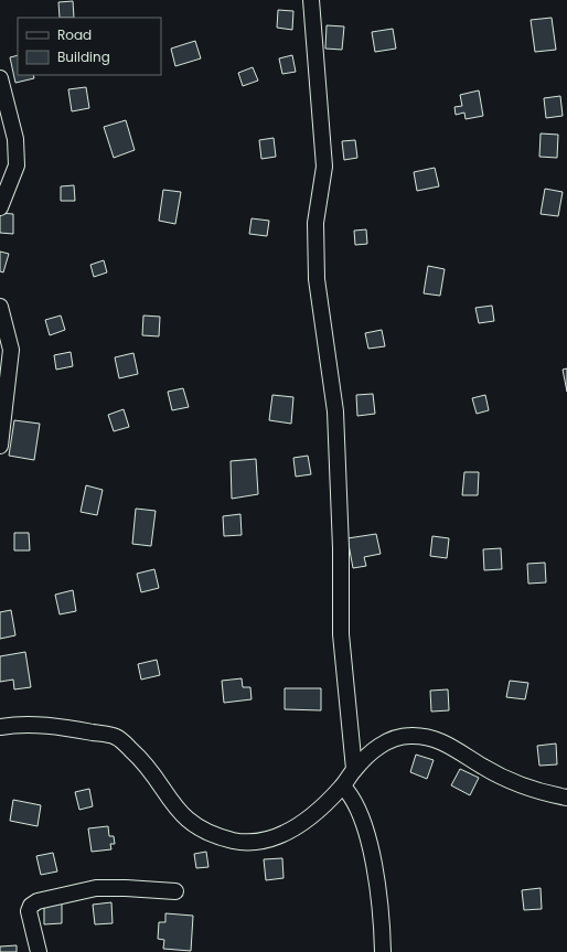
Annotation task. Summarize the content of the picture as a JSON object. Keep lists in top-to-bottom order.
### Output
{
  "legend": ["Road", "Building"]
}
